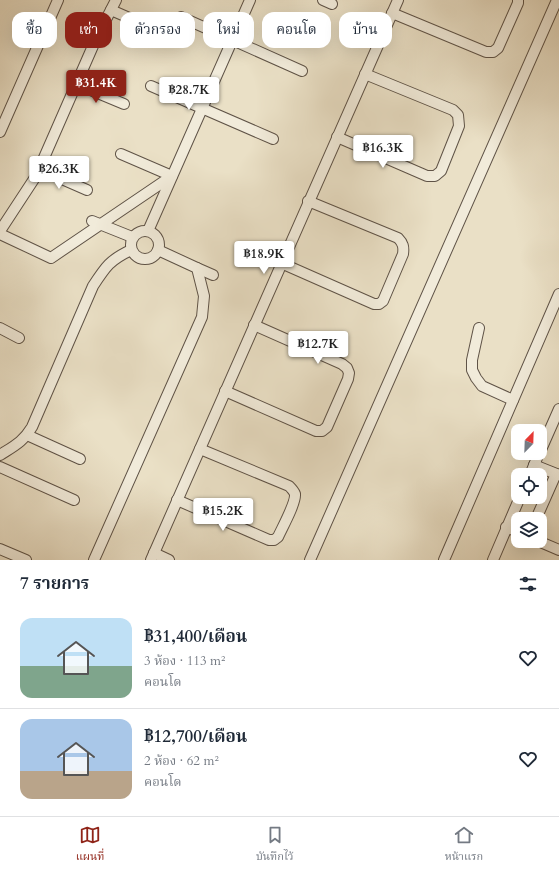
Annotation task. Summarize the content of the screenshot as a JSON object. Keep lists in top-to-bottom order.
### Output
{
  "north": "top right",
  "page": {
    "chip": [
      "ซื้อ",
      "เช่า",
      "ตัวกรอง",
      "ใหม่",
      "คอนโด",
      "บ้าน"
    ],
    "price": [
      "฿31.4K",
      "฿28.7K",
      "฿16.3K",
      "฿26.3K",
      "฿18.9K",
      "฿12.7K",
      "฿15.2K"
    ],
    "heading": "7 รายการ",
    "list": [
      {
        "name": "฿31,400/เดือน",
        "note": "3 ห้อง · 113 m² · คอนโด"
      },
      {
        "name": "฿12,700/เดือน",
        "note": "2 ห้อง · 62 m² · คอนโด"
      }
    ],
    "tabs": ["แผนที่", "บันทึกไว้", "หน้าแรก"]
  }
}
